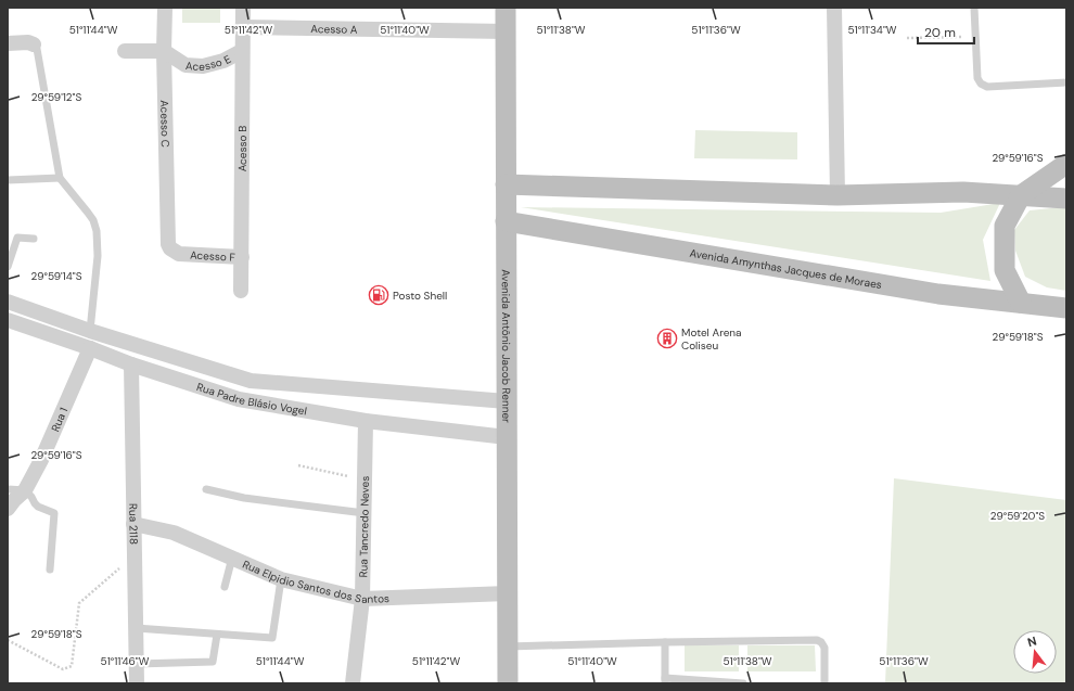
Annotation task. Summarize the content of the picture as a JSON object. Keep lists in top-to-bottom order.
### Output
{
  "streets": {
    "street": [
      "Acesso A",
      "Acesso E",
      "Acesso C",
      "Acesso B",
      "Acesso F",
      "Avenida Amynthas Jacques de Moraes",
      "Avenida Antônio Jacob Renner",
      "Rua Padre Blásio Vogel",
      "Rua 1",
      "Rua 2118",
      "Rua Tancredo Neves",
      "Rua Elpidio Santos dos Santos"
    ]
  },
  "crossings": [
    ["Acesso A", "Acesso B"],
    ["Acesso A", "Avenida Antônio Jacob Renner"],
    ["Acesso E", "Acesso C"],
    ["Acesso E", "Acesso B"],
    ["Acesso C", "Acesso F"],
    ["Acesso B", "Acesso F"],
    ["Avenida Amynthas Jacques de Moraes", "Avenida Antônio Jacob Renner"],
    ["Avenida Antônio Jacob Renner", "Rua Padre Blásio Vogel"],
    ["Avenida Antônio Jacob Renner", "Rua Elpidio Santos dos Santos"],
    ["Rua Padre Blásio Vogel", "Rua 1"],
    ["Rua Padre Blásio Vogel", "Rua 2118"],
    ["Rua Padre Blásio Vogel", "Rua Tancredo Neves"],
    ["Rua 2118", "Rua Elpidio Santos dos Santos"],
    ["Rua Tancredo Neves", "Rua Elpidio Santos dos Santos"]
  ],
  "places": {
    "fuel station": ["Posto Shell"],
    "building": ["Motel Arena Coliseu"]
  },
  "scale_bar": "20 m",
  "north": "top",
  "coordinates": [
    "51°11'44\"W",
    "51°11'42\"W",
    "51°11'40\"W",
    "51°11'38\"W",
    "51°11'36\"W",
    "51°11'34\"W",
    "29°59'12\"S",
    "29°59'16\"S",
    "29°59'14\"S",
    "29°59'18\"S",
    "29°59'20\"S",
    "51°11'46\"W"
  ]
}
